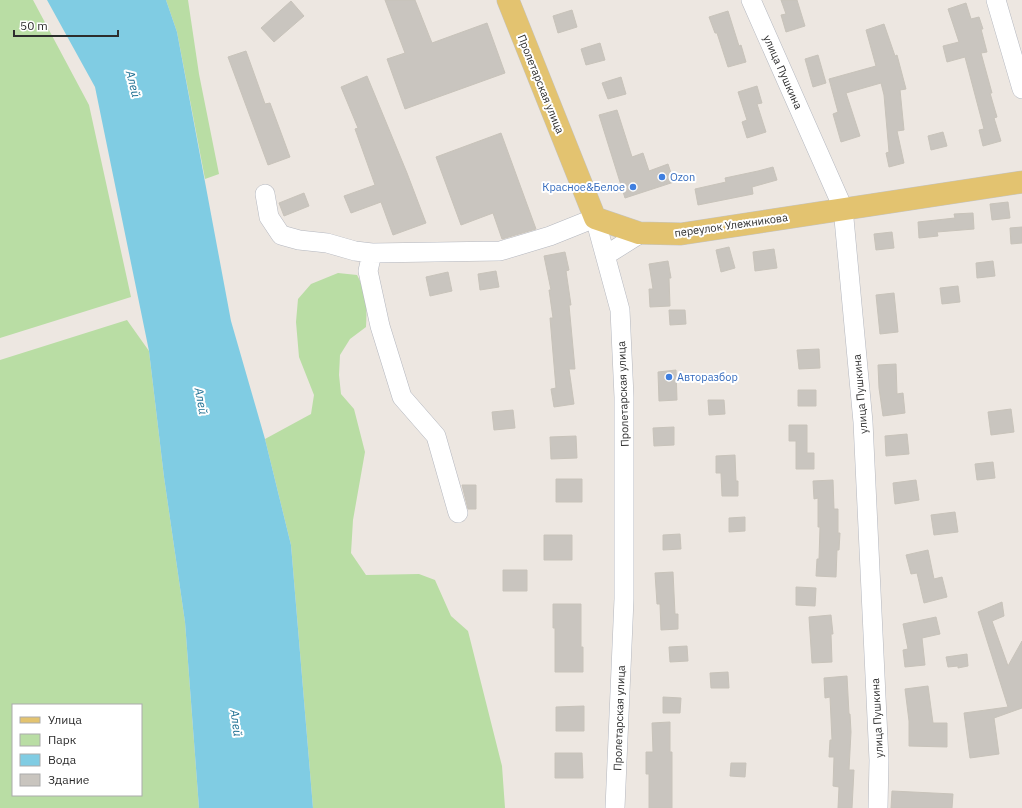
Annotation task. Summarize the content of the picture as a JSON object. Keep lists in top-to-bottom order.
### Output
{
  "streets": {
    "main road": ["Пролетарская улица", "переулок Улежникова"],
    "street": ["улица Пушкина"]
  },
  "crossings": [
    ["улица Пушкина", "переулок Улежникова"],
    ["Пролетарская улица", "переулок Улежникова"]
  ],
  "water": ["Алей"],
  "places": ["Ozon", "Красное&Белое", "Авторазбор"],
  "legend": [
    "Улица",
    "Парк",
    "Вода",
    "Здание"
  ],
  "scale_bar": "50 m"
}
